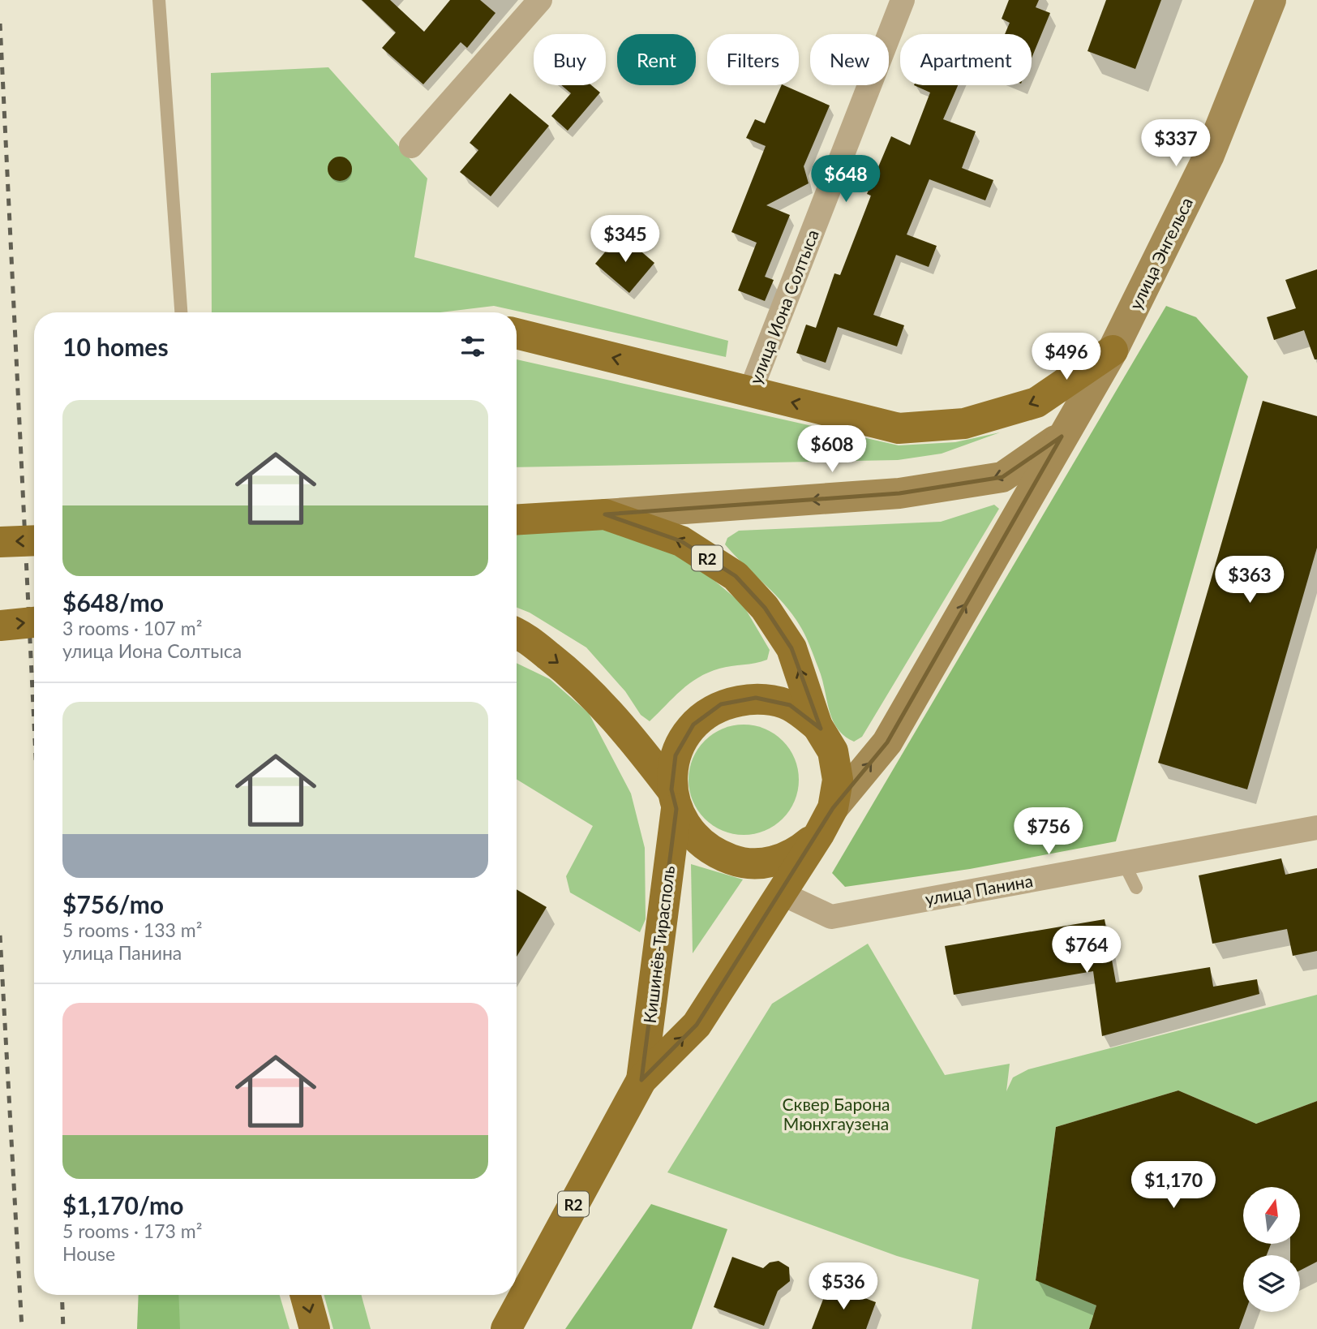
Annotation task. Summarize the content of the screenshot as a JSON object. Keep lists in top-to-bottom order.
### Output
{
  "streets": {
    "main road": ["R2", "Кишинёв-Тирасполь"],
    "street": ["улица Энгельса", "улица Иона Солтыса", "улица Панина"]
  },
  "crossings": [
    ["улица Энгельса", "R2"],
    ["улица Энгельса", "Кишинёв-Тирасполь"],
    ["R2", "улица Панина"],
    ["R2", "Кишинёв-Тирасполь"]
  ],
  "one_way": ["улица Энгельса"],
  "parks": ["Сквер Барона Мюнхгаузена"],
  "north": "top",
  "page": {
    "chip": [
      "Buy",
      "Rent",
      "Filters",
      "New",
      "Apartment"
    ],
    "price": [
      "$337",
      "$648",
      "$345",
      "$496",
      "$608",
      "$363",
      "$756",
      "$764",
      "$1,170",
      "$536"
    ],
    "heading": "10 homes",
    "list": [
      {
        "name": "$648/mo",
        "note": "3 rooms · 107 m² · улица Иона Солтыса"
      },
      {
        "name": "$756/mo",
        "note": "5 rooms · 133 m² · улица Панина"
      },
      {
        "name": "$1,170/mo",
        "note": "5 rooms · 173 m² · House"
      }
    ]
  }
}
